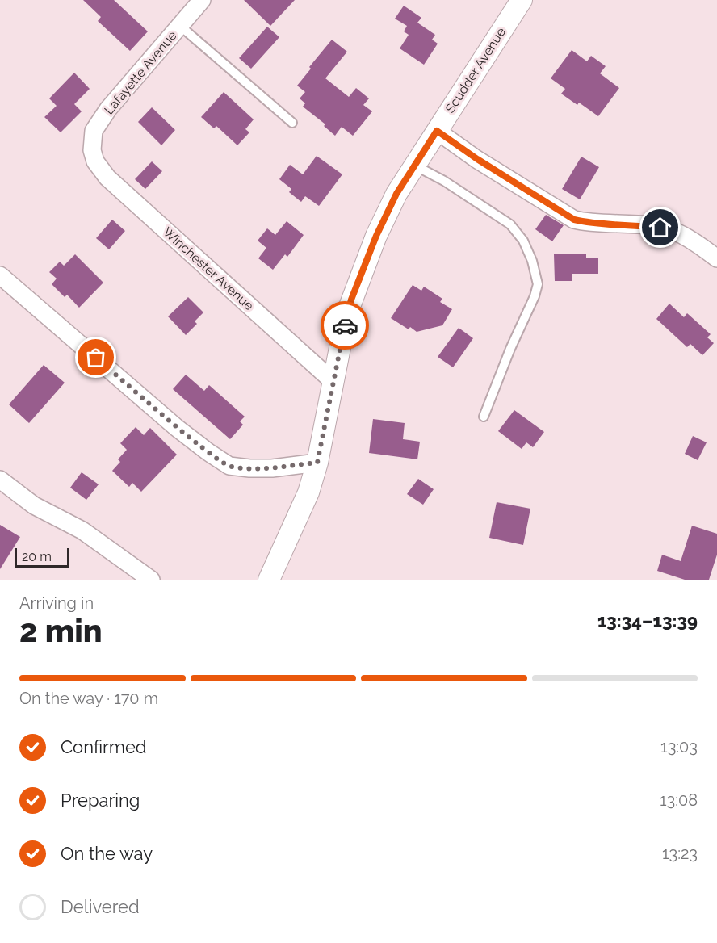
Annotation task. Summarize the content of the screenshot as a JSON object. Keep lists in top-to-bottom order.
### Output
{
  "streets": {
    "street": ["Scudder Avenue", "Lafayette Avenue", "Winchester Avenue"]
  },
  "crossings": [
    ["Scudder Avenue", "Winchester Avenue"],
    ["Lafayette Avenue", "Winchester Avenue"]
  ],
  "scale_bar": "20 m",
  "page": {
    "scale": "20 m",
    "heading": ["2 min", "Arriving in", "13:34–13:39"],
    "bar": "On the way · 170 m",
    "list": [
      ["Confirmed", "13:03"],
      ["Preparing", "13:08"],
      ["On the way", "13:23"],
      "Delivered"
    ]
  }
}
